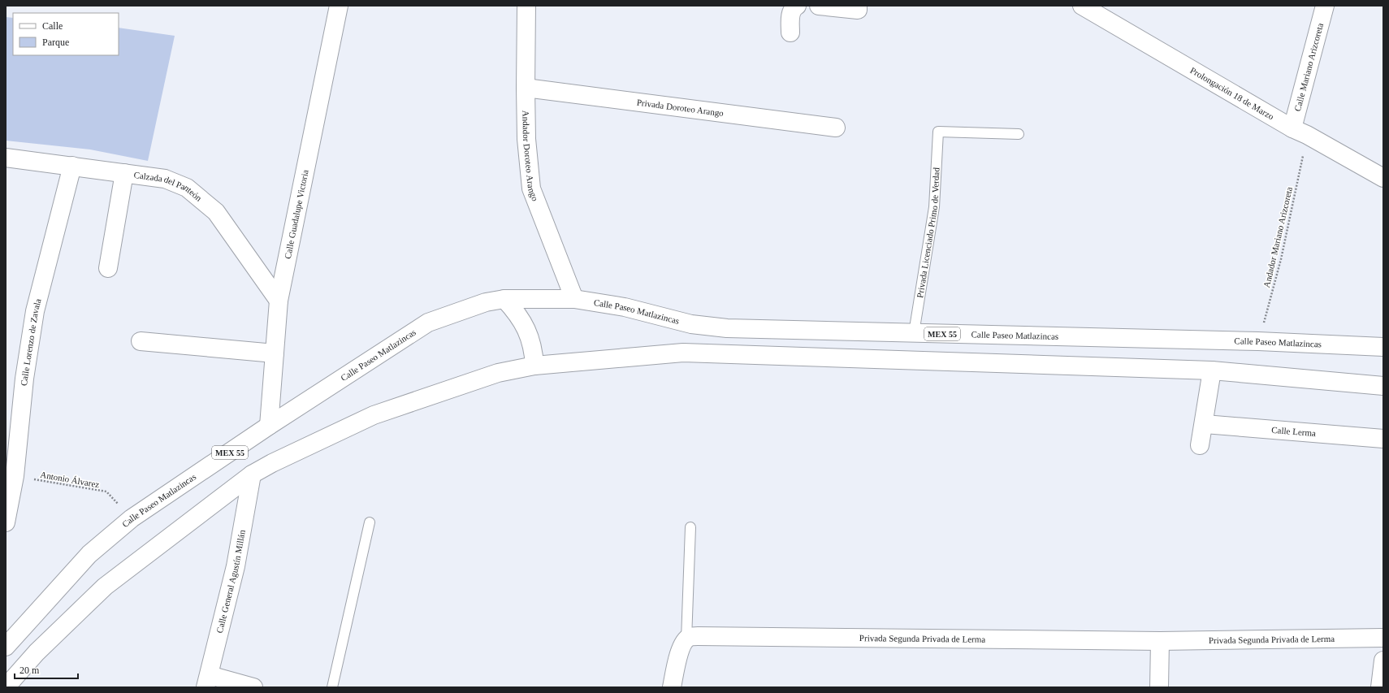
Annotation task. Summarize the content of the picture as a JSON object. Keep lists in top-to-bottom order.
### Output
{
  "streets": {
    "main road": [
      "Calle Mariano Arizcoreta",
      "Prolongación 18 de Marzo",
      "Privada Doroteo Arango",
      "Andador Doroteo Arango",
      "Calzada del Panteón",
      "Calle Guadalupe Victoria",
      "Calle Paseo Matlazincas",
      "MEX 55",
      "Calle Lorenzo de Zavala",
      "Calle Lerma",
      "Calle General Agustín Millán",
      "Privada Segunda Privada de Lerma"
    ],
    "lane": ["Privada Licenciado Primo de Verdad"],
    "path": ["Andador Mariano Arizcoreta", "Antonio Álvarez"]
  },
  "crossings": [
    ["Calle Mariano Arizcoreta", "Prolongación 18 de Marzo"],
    ["Calle Mariano Arizcoreta", "Andador Mariano Arizcoreta"],
    ["Prolongación 18 de Marzo", "Andador Mariano Arizcoreta"],
    ["Privada Doroteo Arango", "Andador Doroteo Arango"],
    ["Andador Doroteo Arango", "Calle Paseo Matlazincas"],
    ["Calzada del Panteón", "Calle Guadalupe Victoria"],
    ["Calzada del Panteón", "Calle Lorenzo de Zavala"],
    ["Calle Guadalupe Victoria", "Calle Paseo Matlazincas"],
    ["Privada Licenciado Primo de Verdad", "Calle Paseo Matlazincas"],
    ["Andador Mariano Arizcoreta", "Calle Paseo Matlazincas"],
    ["Calle Paseo Matlazincas", "Antonio Álvarez"],
    ["Calle Lorenzo de Zavala", "Antonio Álvarez"]
  ],
  "legend": ["Calle", "Parque"],
  "scale_bar": "20 m"
}
